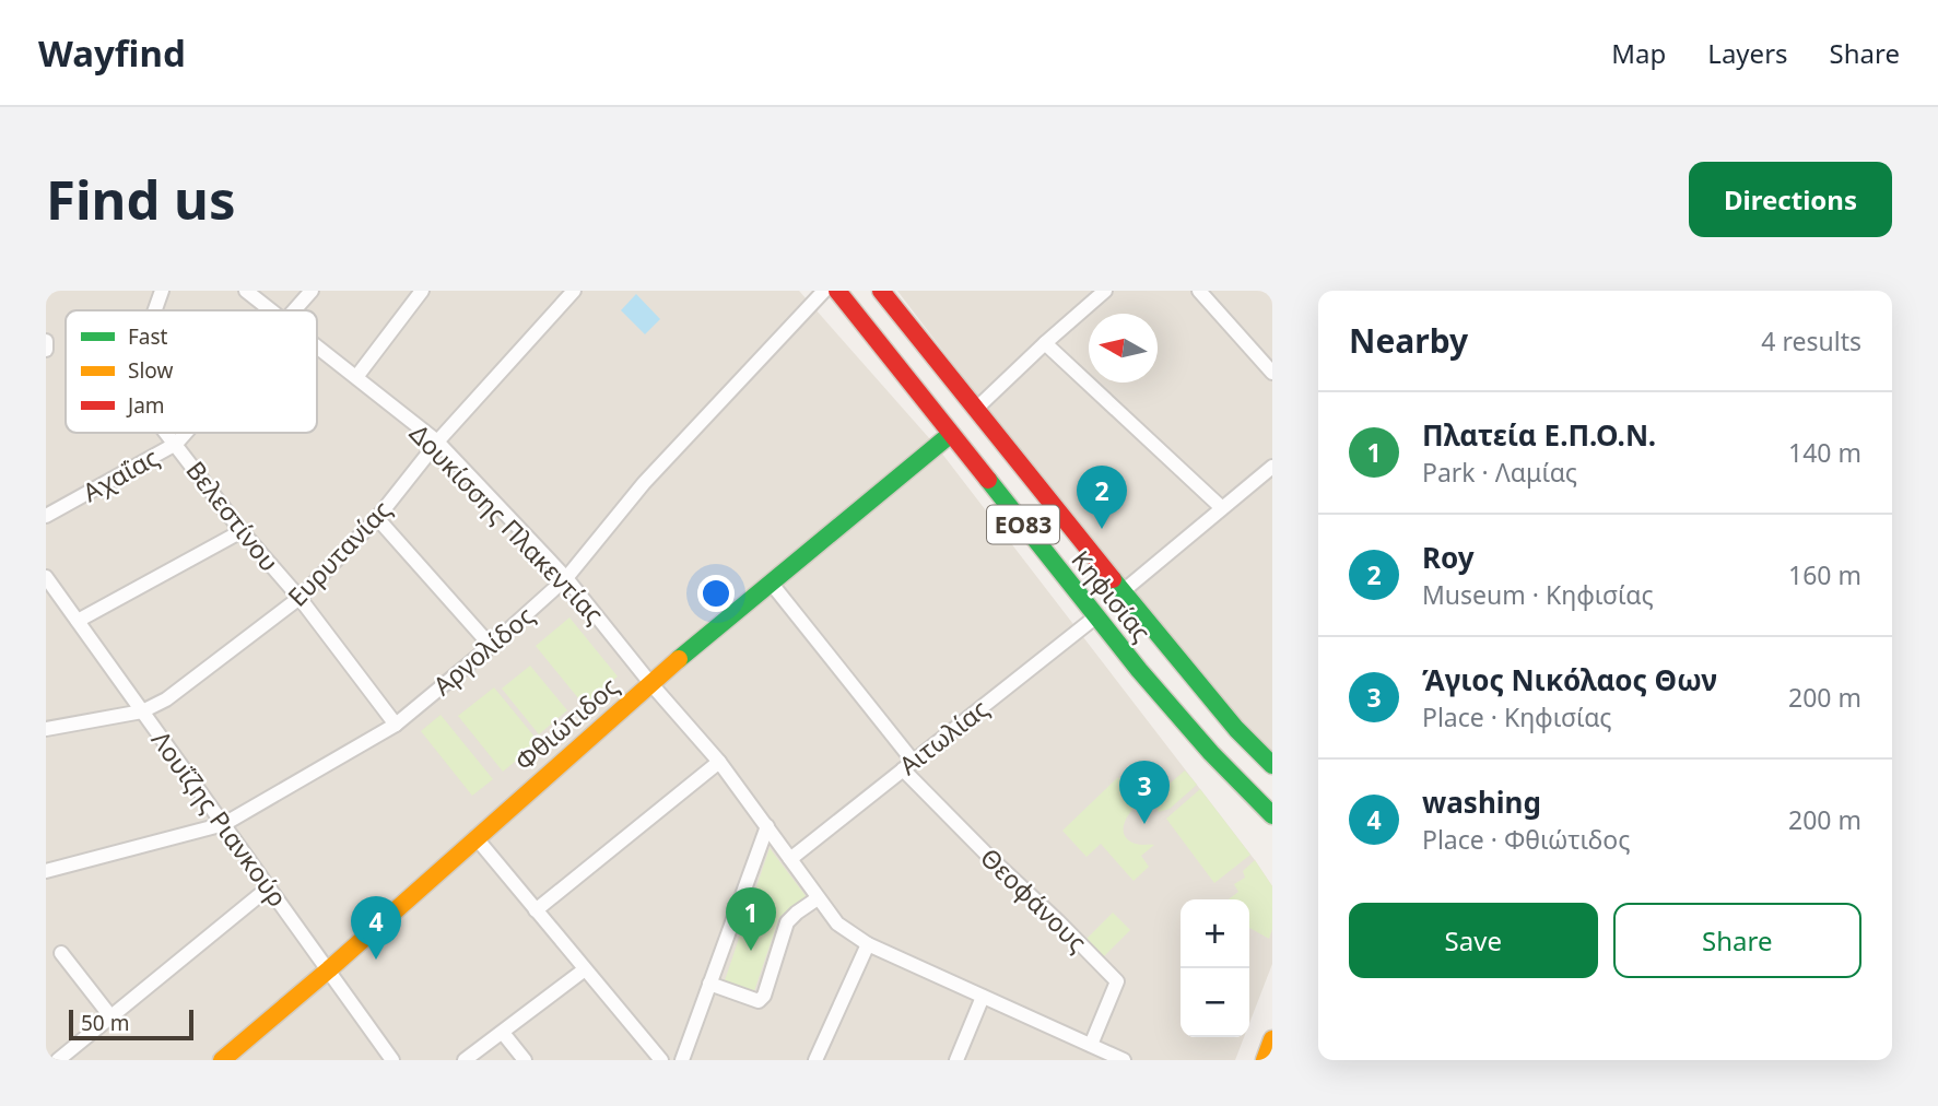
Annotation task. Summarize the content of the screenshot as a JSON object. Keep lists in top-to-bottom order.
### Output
{
  "streets": {
    "main road": ["ΕΟ83", "Κηφισίας", "Φθιώτιδος"],
    "street": [
      "Αχαΐας",
      "Βελεστίνου",
      "Δουκίσσης Πλακεντίας",
      "Ευρυτανίας",
      "Αργολίδος",
      "Αιτωλίας",
      "Λουΐζης Ριανκούρ",
      "Θεοφάνους"
    ]
  },
  "crossings": [
    ["Αχαΐας", "Βελεστίνου"],
    ["Βελεστίνου", "Ευρυτανίας"],
    ["Βελεστίνου", "Αργολίδος"],
    ["Δουκίσσης Πλακεντίας", "Ευρυτανίας"],
    ["Δουκίσσης Πλακεντίας", "Αργολίδος"],
    ["Δουκίσσης Πλακεντίας", "Φθιώτιδος"],
    ["Δουκίσσης Πλακεντίας", "Αιτωλίας"],
    ["Δουκίσσης Πλακεντίας", "Θεοφάνους"],
    ["Ευρυτανίας", "Λουΐζης Ριανκούρ"],
    ["Κηφισίας", "Φθιώτιδος"],
    ["Κηφισίας", "Αιτωλίας"],
    ["Αργολίδος", "Λουΐζης Ριανκούρ"],
    ["Φθιώτιδος", "Λουΐζης Ριανκούρ"],
    ["Φθιώτιδος", "Θεοφάνους"],
    ["Αιτωλίας", "Θεοφάνους"]
  ],
  "legend": ["Fast", "Slow", "Jam"],
  "scale_bar": "50 m",
  "north": "left",
  "page": {
    "header": "Wayfind",
    "nav": ["Map", "Layers", "Share"],
    "buttons": [
      "Directions",
      ["Save", "Share"]
    ],
    "title": "Find us",
    "heading": ["Nearby", "4 results"],
    "list": [
      {
        "mark": "1",
        "name": "Πλατεία Ε.Π.Ο.Ν.",
        "note": "Park · Λαμίας",
        "value": "140 m"
      },
      {
        "mark": "2",
        "name": "Roy",
        "note": "Museum · Κηφισίας",
        "value": "160 m"
      },
      {
        "mark": "3",
        "name": "Άγιος Νικόλαος Θων",
        "note": "Place · Κηφισίας",
        "value": "200 m"
      },
      {
        "mark": "4",
        "name": "washing",
        "note": "Place · Φθιώτιδος",
        "value": "200 m"
      }
    ],
    "pins": [
      "2",
      "3",
      "1",
      "4"
    ],
    "map_buttons": ["+", "−"],
    "scale": "50 m"
  }
}
